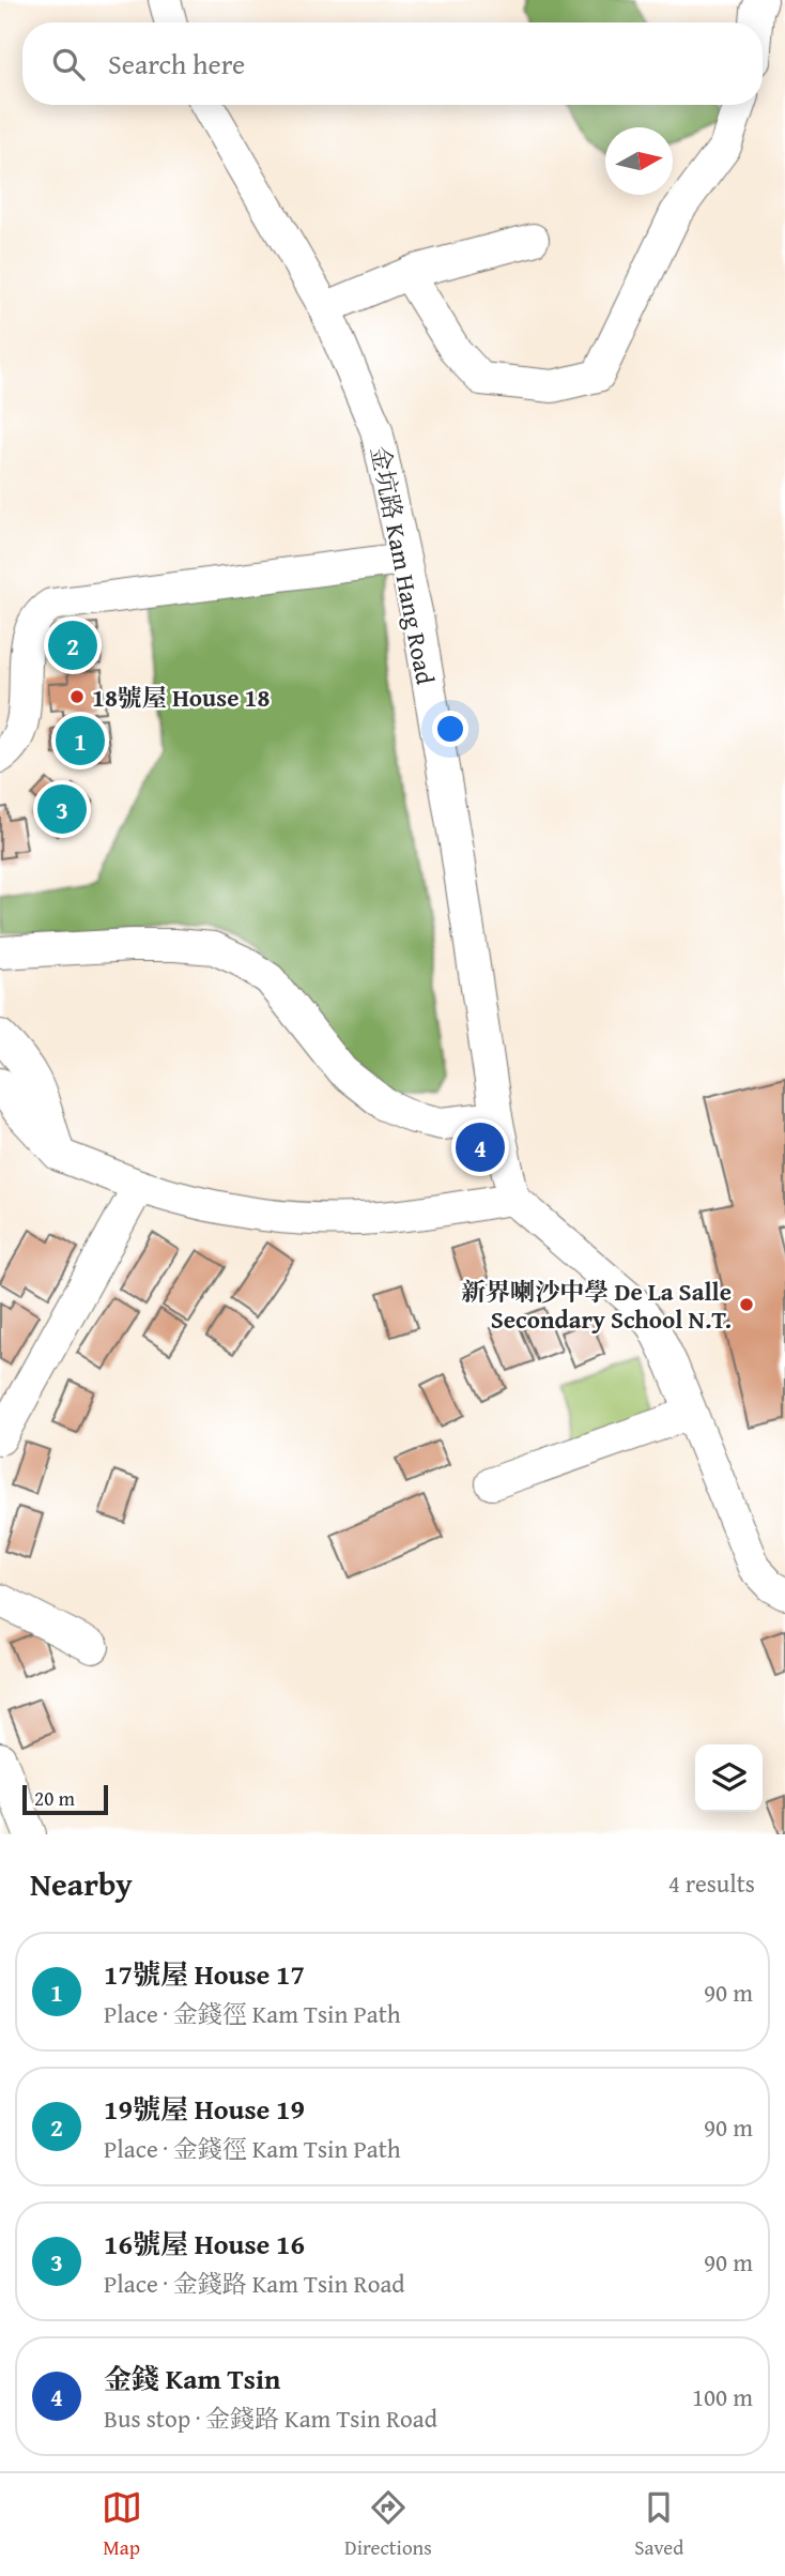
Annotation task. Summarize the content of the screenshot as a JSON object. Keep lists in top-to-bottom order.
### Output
{
  "streets": {
    "street": ["金坑路 Kam Hang Road"]
  },
  "places": ["18號屋 House 18", "新界喇沙中學 De La Salle Secondary School N.T."],
  "scale_bar": "20 m",
  "north": "right",
  "page": {
    "search": "Search here",
    "pins": [
      "2",
      "1",
      "3",
      "4"
    ],
    "scale": "20 m",
    "heading": ["Nearby", "4 results"],
    "list": [
      {
        "mark": "1",
        "name": "17號屋 House 17",
        "note": "Place · 金錢徑 Kam Tsin Path",
        "value": "90 m"
      },
      {
        "mark": "2",
        "name": "19號屋 House 19",
        "note": "Place · 金錢徑 Kam Tsin Path",
        "value": "90 m"
      },
      {
        "mark": "3",
        "name": "16號屋 House 16",
        "note": "Place · 金錢路 Kam Tsin Road",
        "value": "90 m"
      },
      {
        "mark": "4",
        "name": "金錢 Kam Tsin",
        "note": "Bus stop · 金錢路 Kam Tsin Road",
        "value": "100 m"
      }
    ],
    "nav": ["Map", "Directions", "Saved"]
  }
}
